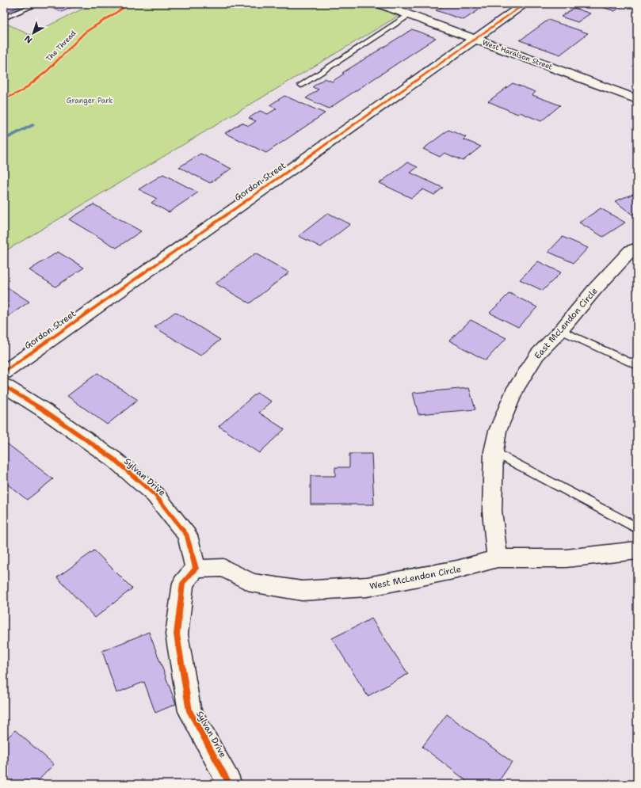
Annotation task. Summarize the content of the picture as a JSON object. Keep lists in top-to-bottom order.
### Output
{
  "streets": {
    "street": [
      "West Haralson Street",
      "Gordon Street",
      "East McLendon Circle",
      "Sylvan Drive",
      "West McLendon Circle"
    ],
    "cycle path": ["The Thread"]
  },
  "crossings": [
    ["West Haralson Street", "Gordon Street"],
    ["East McLendon Circle", "West McLendon Circle"],
    ["Sylvan Drive", "West McLendon Circle"]
  ],
  "parks": ["Granger Park"],
  "north": "bottom left"
}
